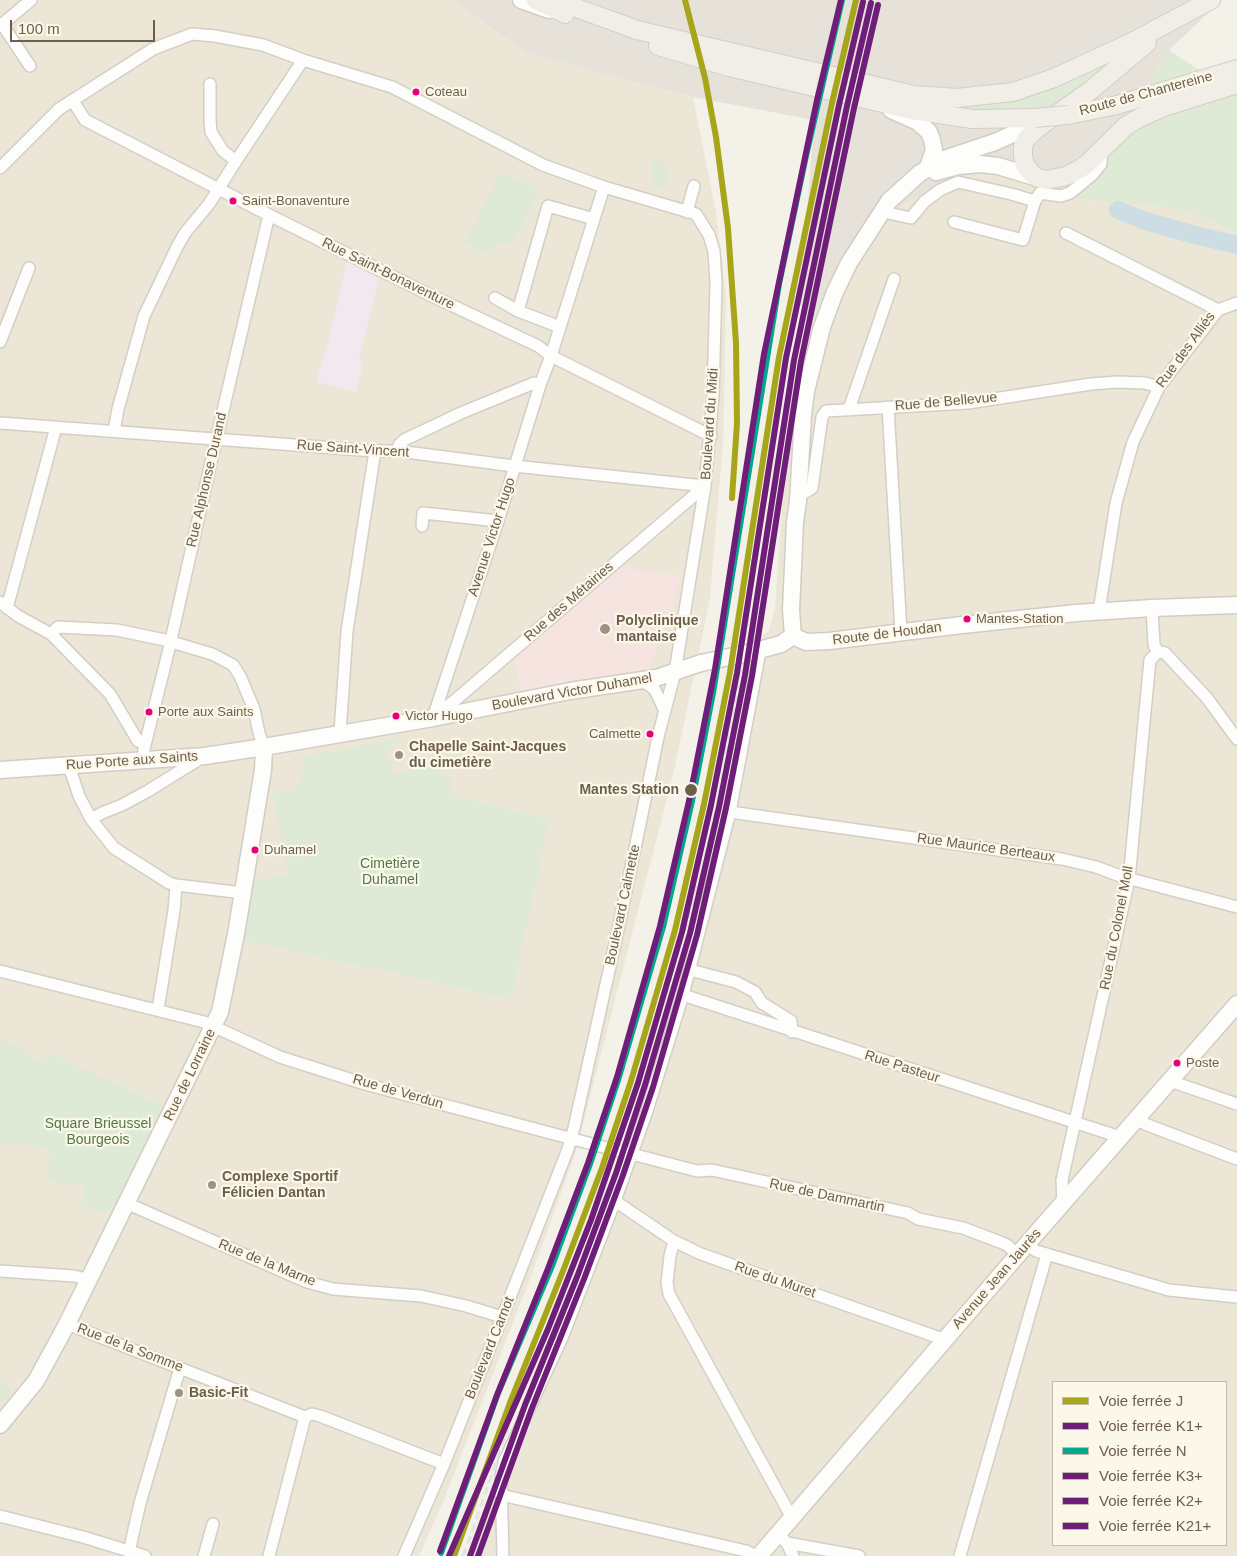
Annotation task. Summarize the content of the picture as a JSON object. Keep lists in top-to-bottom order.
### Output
{
  "streets": {
    "main road": [
      "Route de Chantereine",
      "Route de Houdan",
      "Boulevard Victor Duhamel",
      "Rue Porte aux Saints",
      "Rue de Lorraine",
      "Avenue Jean Jaurès"
    ],
    "street": [
      "Rue Saint-Bonaventure",
      "Rue des Alliés",
      "Rue de Bellevue",
      "Boulevard du Midi",
      "Rue Saint-Vincent",
      "Rue Alphonse Durand",
      "Avenue Victor Hugo",
      "Rue des Métairies",
      "Rue Maurice Berteaux",
      "Boulevard Calmette",
      "Rue du Colonel Moll",
      "Rue Pasteur",
      "Rue de Verdun",
      "Rue de Dammartin",
      "Rue de la Marne",
      "Rue du Muret",
      "Rue de la Somme",
      "Boulevard Carnot"
    ]
  },
  "crossings": [
    ["Rue Saint-Bonaventure", "Boulevard du Midi"],
    ["Rue Saint-Bonaventure", "Rue Alphonse Durand"],
    ["Rue Saint-Bonaventure", "Avenue Victor Hugo"],
    ["Rue des Alliés", "Rue de Bellevue"],
    ["Rue des Alliés", "Route de Houdan"],
    ["Boulevard du Midi", "Rue Saint-Vincent"],
    ["Boulevard du Midi", "Rue des Métairies"],
    ["Boulevard du Midi", "Boulevard Victor Duhamel"],
    ["Boulevard du Midi", "Boulevard Calmette"],
    ["Rue Saint-Vincent", "Rue Alphonse Durand"],
    ["Rue Saint-Vincent", "Avenue Victor Hugo"],
    ["Rue Saint-Vincent", "Rue des Métairies"],
    ["Rue Alphonse Durand", "Rue Porte aux Saints"],
    ["Avenue Victor Hugo", "Rue des Métairies"],
    ["Avenue Victor Hugo", "Boulevard Victor Duhamel"],
    ["Rue des Métairies", "Boulevard Victor Duhamel"],
    ["Boulevard Victor Duhamel", "Rue Porte aux Saints"],
    ["Boulevard Victor Duhamel", "Boulevard Calmette"],
    ["Boulevard Victor Duhamel", "Rue de Lorraine"],
    ["Rue Porte aux Saints", "Rue de Lorraine"],
    ["Rue Maurice Berteaux", "Rue du Colonel Moll"],
    ["Boulevard Calmette", "Rue de Verdun"],
    ["Boulevard Calmette", "Boulevard Carnot"],
    ["Rue du Colonel Moll", "Rue Pasteur"],
    ["Rue du Colonel Moll", "Avenue Jean Jaurès"],
    ["Rue Pasteur", "Avenue Jean Jaurès"],
    ["Rue de Lorraine", "Rue de Verdun"],
    ["Rue de Lorraine", "Rue de la Marne"],
    ["Rue de Lorraine", "Rue de la Somme"],
    ["Rue de Verdun", "Rue de Dammartin"],
    ["Rue de Verdun", "Boulevard Carnot"],
    ["Rue de Dammartin", "Avenue Jean Jaurès"],
    ["Rue de la Marne", "Boulevard Carnot"],
    ["Avenue Jean Jaurès", "Rue du Muret"],
    ["Rue de la Somme", "Boulevard Carnot"]
  ],
  "parks": ["Cimetière Duhamel", "Square Brieussel Bourgeois"],
  "places": [
    "Coteau",
    "Saint-Bonaventure",
    "Mantes-Station",
    "Polyclinique mantaise",
    "Porte aux Saints",
    "Victor Hugo",
    "Calmette",
    "Chapelle Saint-Jacques du cimetière",
    "Mantes Station",
    "Duhamel",
    "Poste",
    "Complexe Sportif Félicien Dantan",
    "Basic-Fit"
  ],
  "lines": [
    "rail line J",
    "rail line N",
    "rail line K2+",
    "rail line K1+",
    "rail line K3+",
    "rail line K21+"
  ],
  "legend": [
    "Voie ferrée J",
    "Voie ferrée K1+",
    "Voie ferrée N",
    "Voie ferrée K3+",
    "Voie ferrée K2+",
    "Voie ferrée K21+"
  ],
  "scale_bar": "100 m"
}
